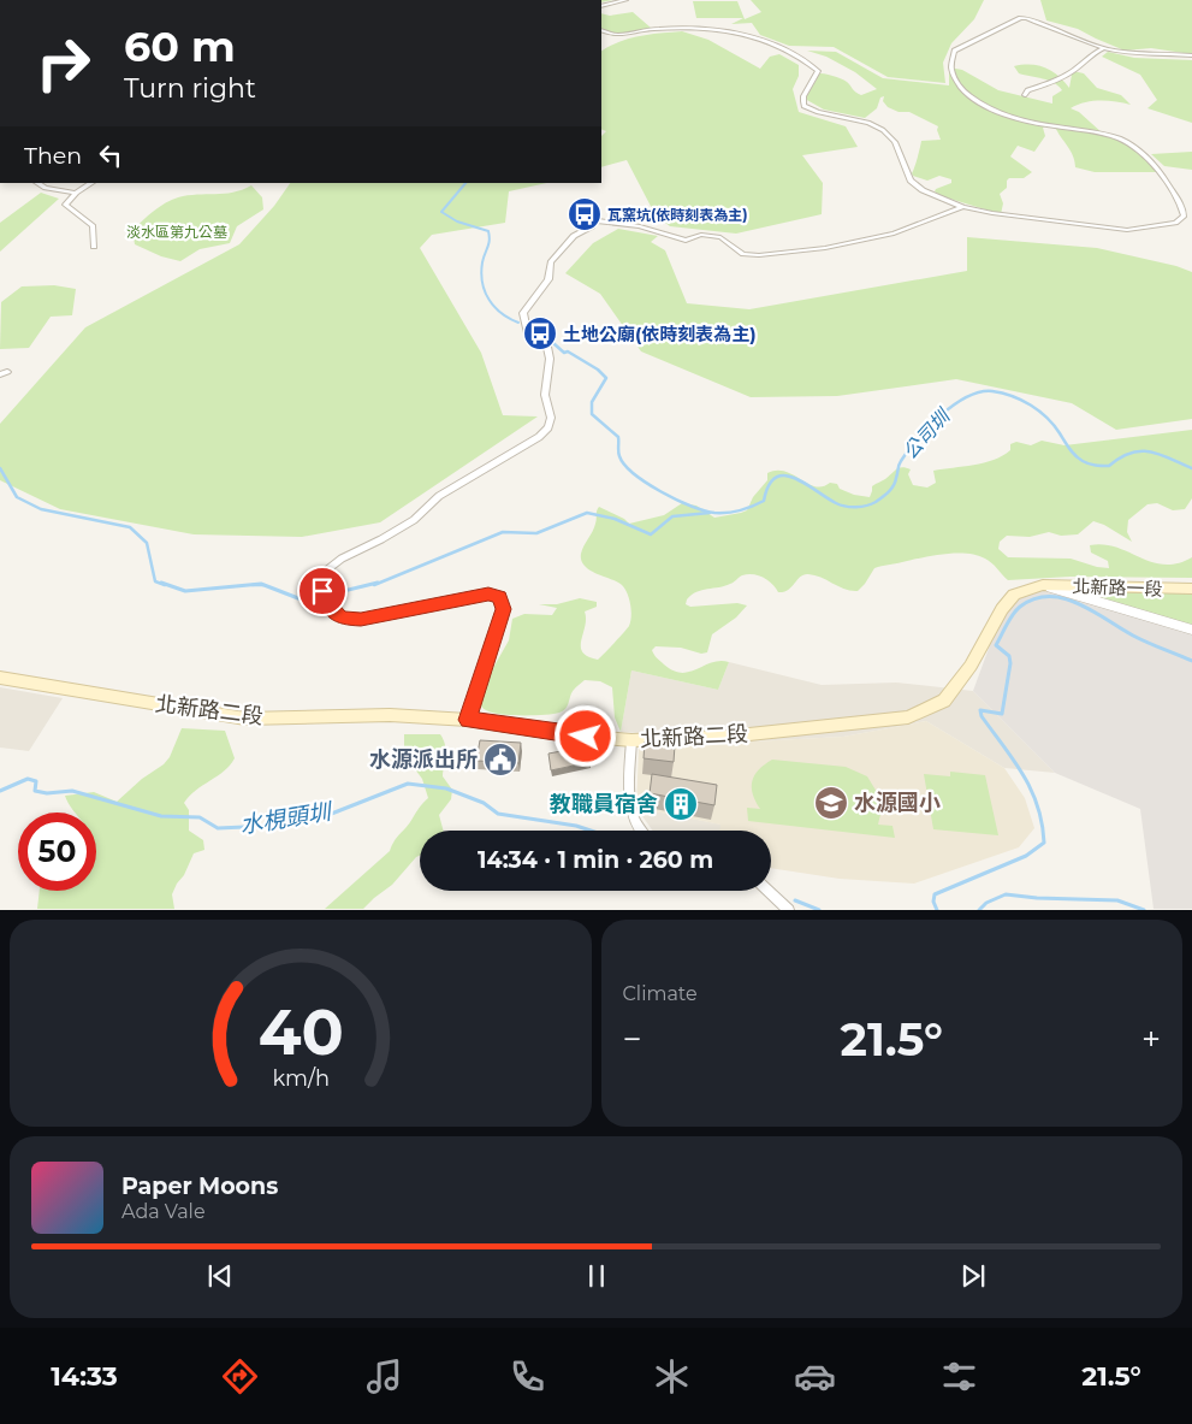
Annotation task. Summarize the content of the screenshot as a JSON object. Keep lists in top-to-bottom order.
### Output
{
  "streets": {
    "main road": ["北新路一段", "北新路二段"]
  },
  "crossings": [
    ["北新路一段", "北新路二段"]
  ],
  "water": ["公司圳", "水梘頭圳"],
  "parks": ["淡水區第九公墓"],
  "places": {
    "bus stop": ["瓦窯坑(依時刻表為主)", "土地公廟(依時刻表為主)"],
    "public building": ["水源派出所"],
    "school or university": ["水源國小"],
    "building": ["教職員宿舍"]
  },
  "page": {
    "turn": ["60 m", "Turn right"],
    "then": "Then",
    "limit": "50",
    "trip": "14:34 · 1 min · 260 m",
    "tile": "Climate",
    "heat": ["−", "21.5°", "+"],
    "song": ["Paper Moons", "Ada Vale"],
    "tabs": ["14:33", "21.5°"],
    "gauge": ["40", "km/h"]
  }
}
